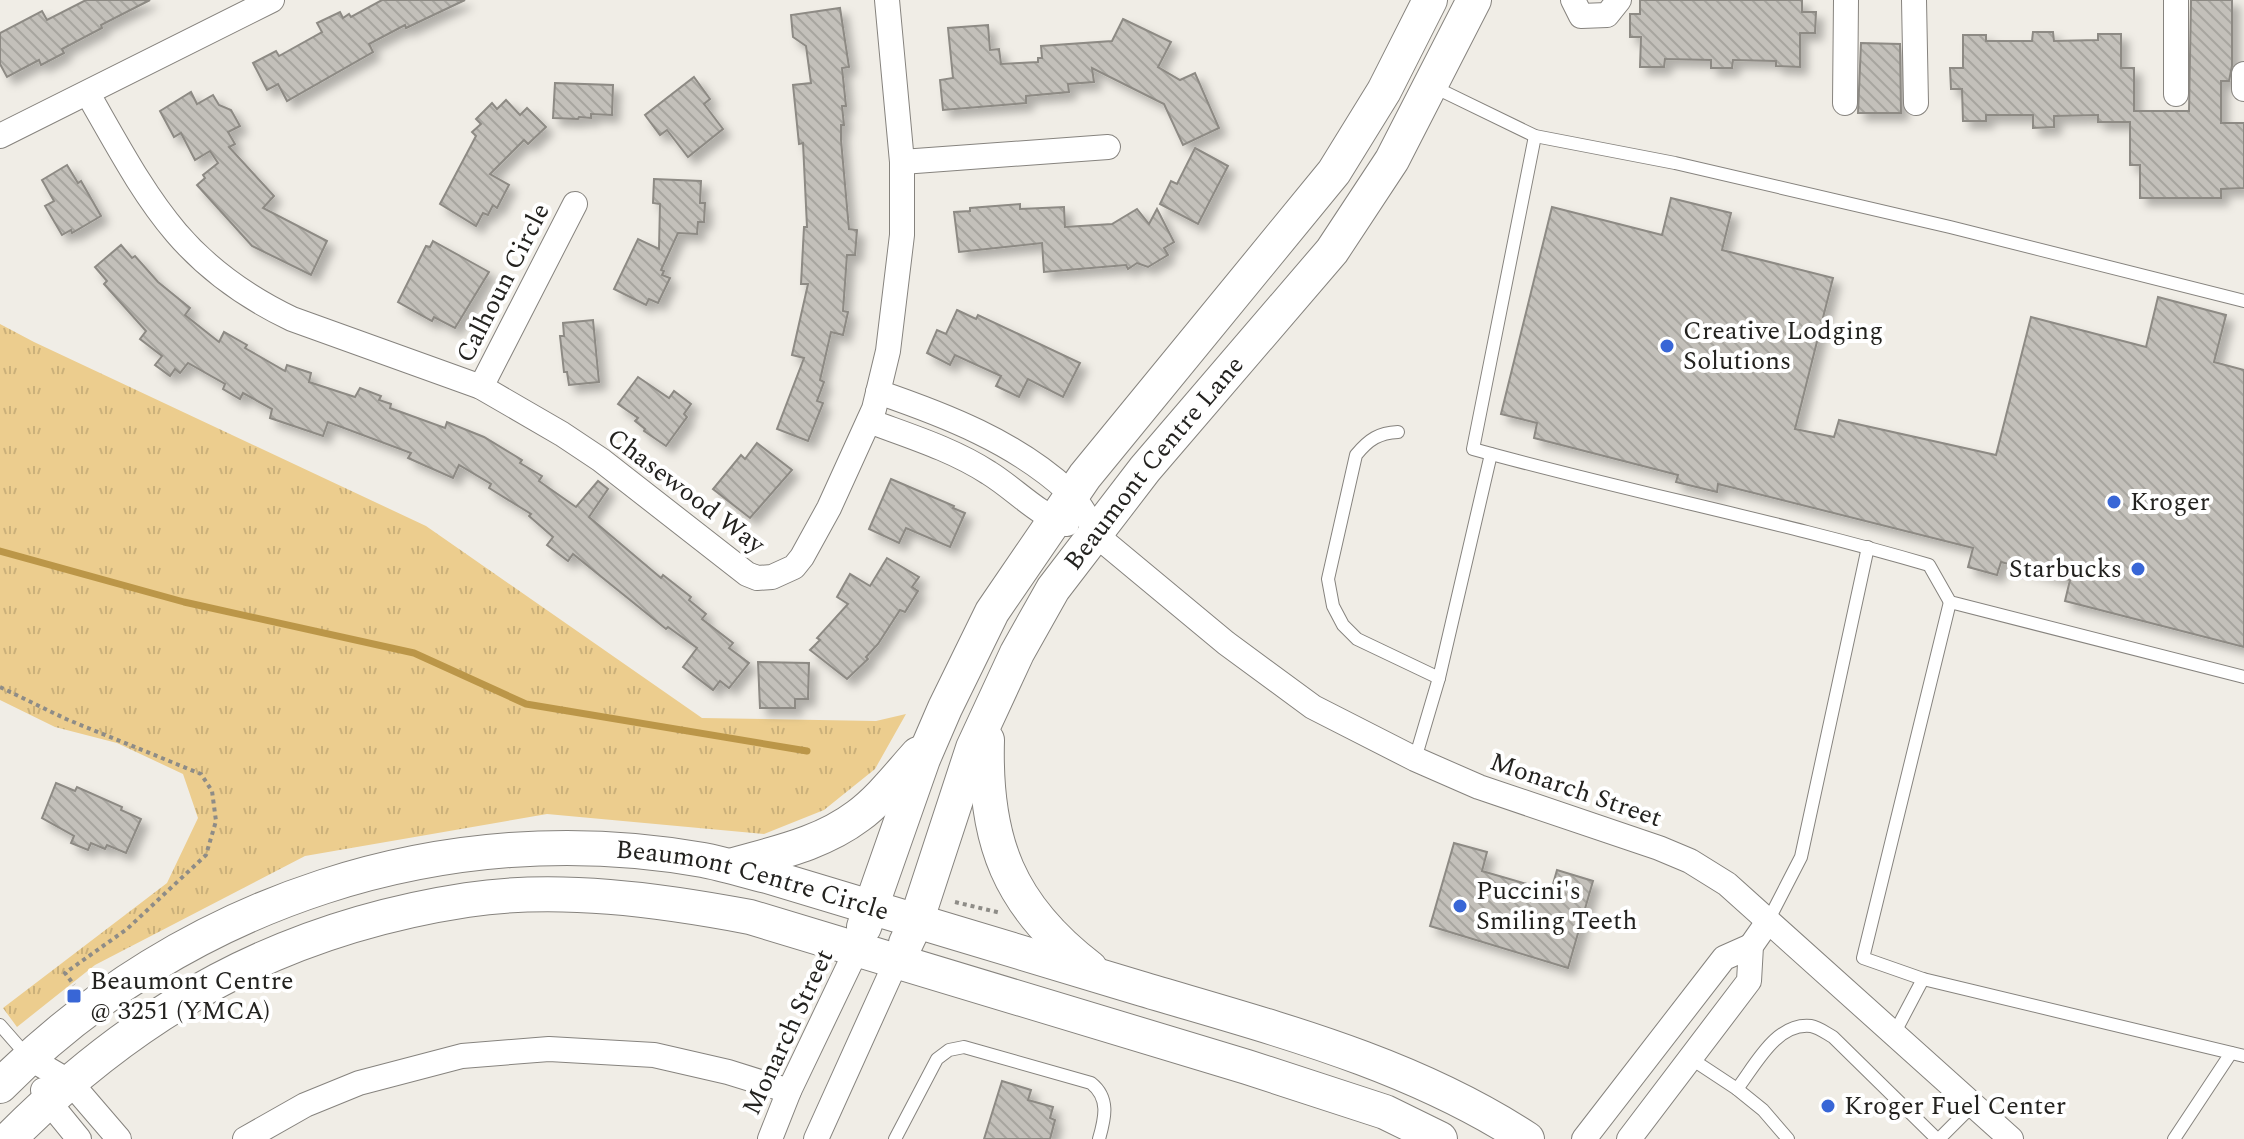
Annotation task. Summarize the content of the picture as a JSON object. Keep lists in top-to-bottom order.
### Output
{
  "streets": {
    "street": [
      "Calhoun Circle",
      "Beaumont Centre Lane",
      "Chasewood Way",
      "Monarch Street",
      "Beaumont Centre Circle"
    ]
  },
  "crossings": [
    ["Calhoun Circle", "Chasewood Way"],
    ["Beaumont Centre Lane", "Monarch Street"],
    ["Beaumont Centre Lane", "Beaumont Centre Circle"],
    ["Monarch Street", "Beaumont Centre Circle"]
  ],
  "places": {
    "other": [
      "Creative Lodging Solutions",
      "Kroger",
      "Starbucks",
      "Puccini's Smiling Teeth",
      "Kroger Fuel Center"
    ],
    "transit": ["Beaumont Centre @ 3251 (YMCA)"]
  }
}
